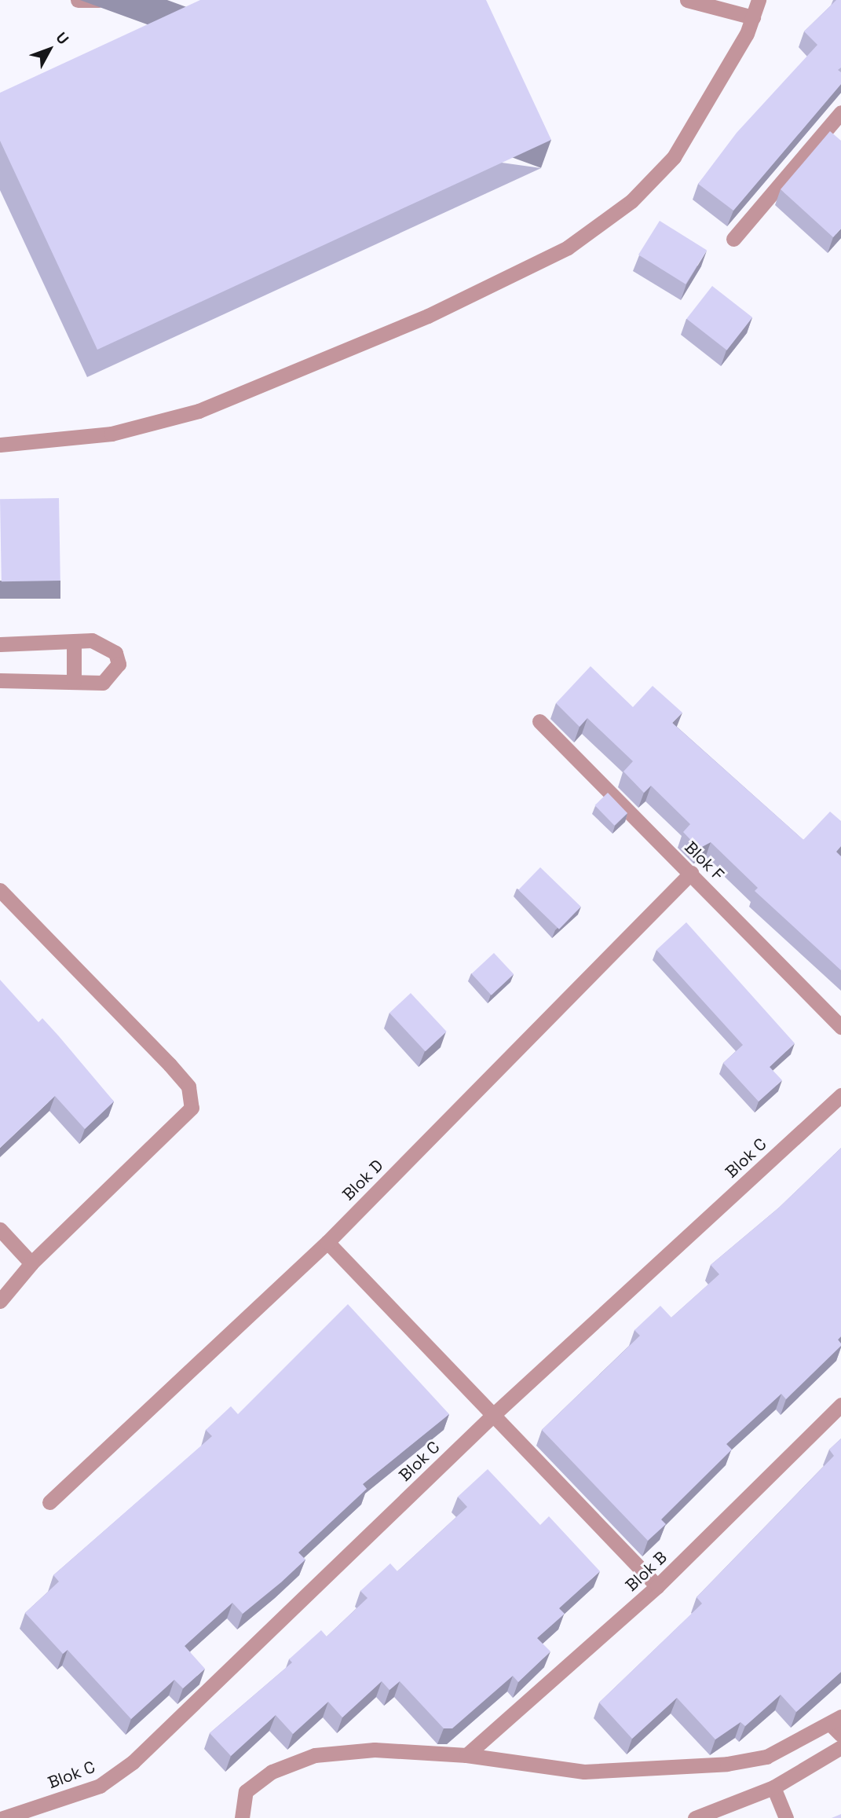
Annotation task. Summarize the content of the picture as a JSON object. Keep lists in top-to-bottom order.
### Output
{
  "streets": {
    "street": [
      "Blok F",
      "Blok C",
      "Blok D",
      "Blok B"
    ]
  },
  "crossings": [
    ["Blok F", "Blok D"]
  ],
  "north": "top right"
}
